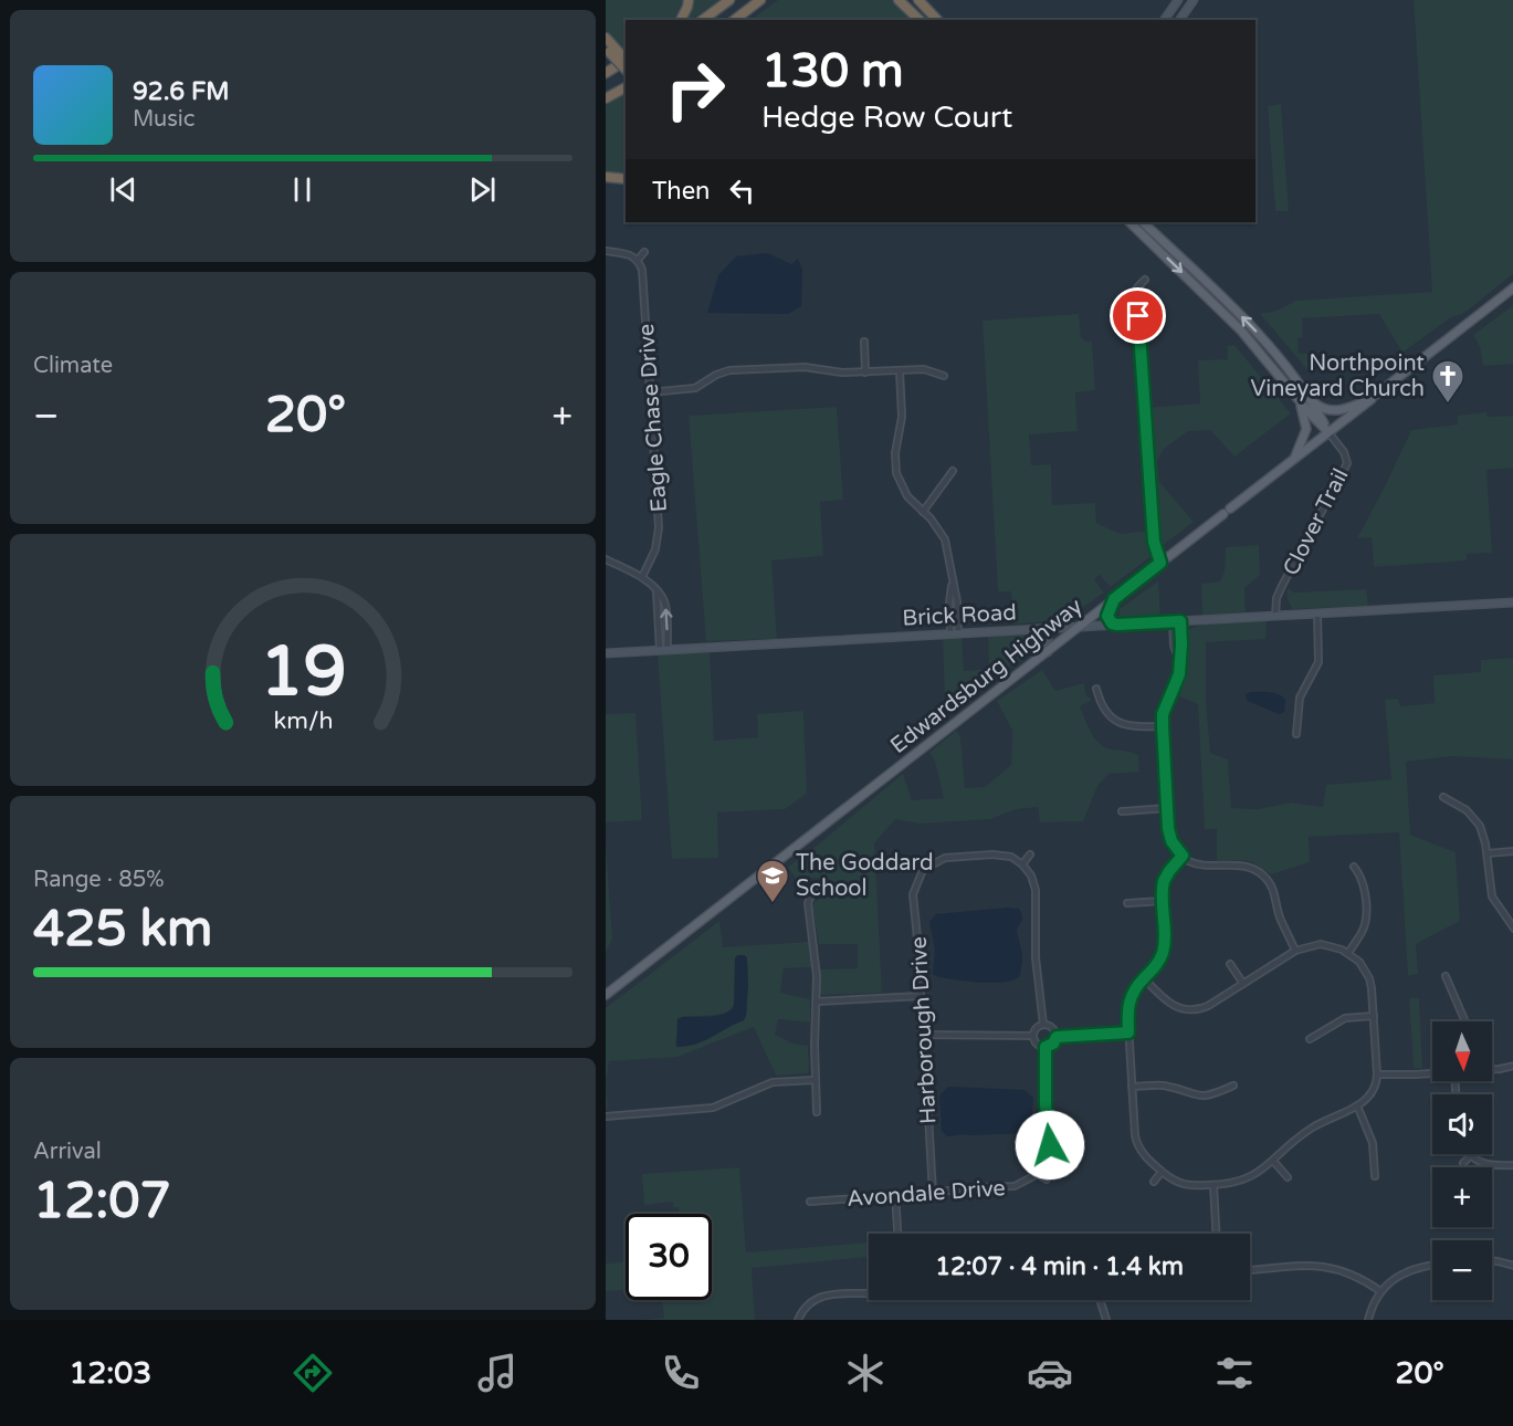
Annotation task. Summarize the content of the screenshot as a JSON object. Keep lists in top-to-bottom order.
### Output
{
  "streets": {
    "main road": ["Edwardsburg Highway"],
    "street": [
      "Eagle Chase Drive",
      "Clover Trail",
      "Brick Road",
      "Harborough Drive",
      "Avondale Drive"
    ]
  },
  "crossings": [
    ["Clover Trail", "Brick Road"],
    ["Clover Trail", "Edwardsburg Highway"],
    ["Brick Road", "Edwardsburg Highway"],
    ["Harborough Drive", "Avondale Drive"]
  ],
  "places": {
    "church": ["Northpoint Vineyard Church"],
    "school or university": ["The Goddard School"]
  },
  "north": "bottom",
  "page": {
    "turn": ["130 m", "Hedge Row Court"],
    "song": ["92.6 FM", "Music"],
    "then": "Then",
    "tile": [
      "Climate",
      ["Range · 85%", "425 km"],
      ["Arrival", "12:07"]
    ],
    "heat": ["−", "20°", "+"],
    "map_buttons": ["+", "−"],
    "limit": "30",
    "trip": "12:07 · 4 min · 1.4 km",
    "tabs": ["12:03", "20°"],
    "gauge": ["19", "km/h"]
  }
}
